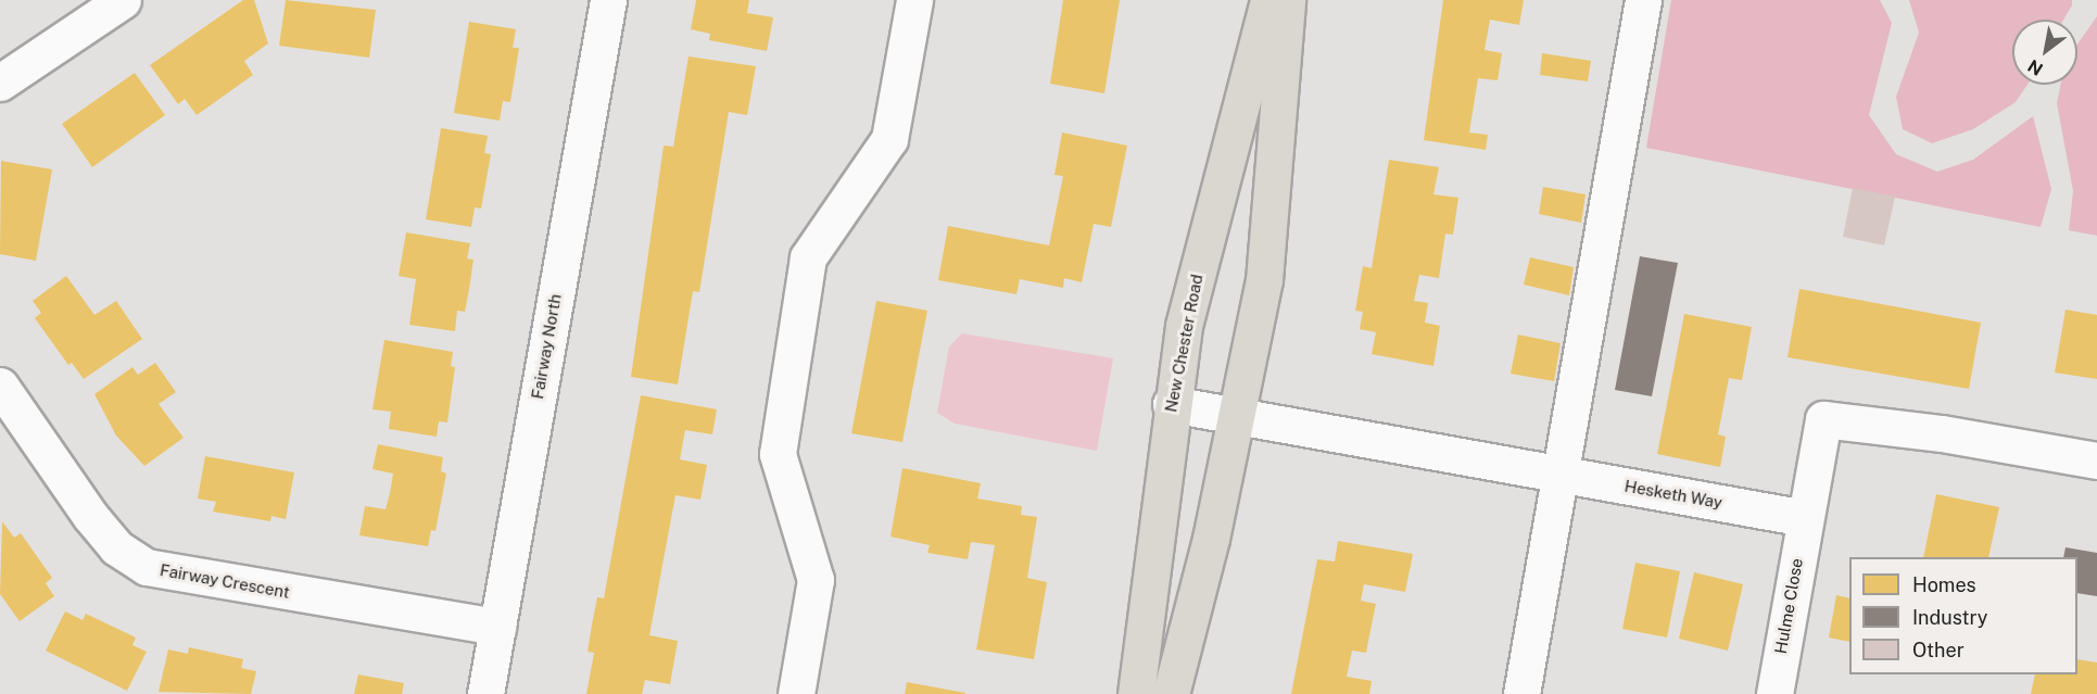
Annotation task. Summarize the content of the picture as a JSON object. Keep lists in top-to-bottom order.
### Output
{
  "streets": {
    "highway": ["New Chester Road"],
    "street": [
      "Fairway North",
      "Hesketh Way",
      "Fairway Crescent",
      "Hulme Close"
    ]
  },
  "crossings": [
    ["New Chester Road", "Hesketh Way"],
    ["Fairway North", "Fairway Crescent"],
    ["Hesketh Way", "Hulme Close"]
  ],
  "legend": ["Homes", "Industry", "Other"],
  "north": "bottom left"
}
